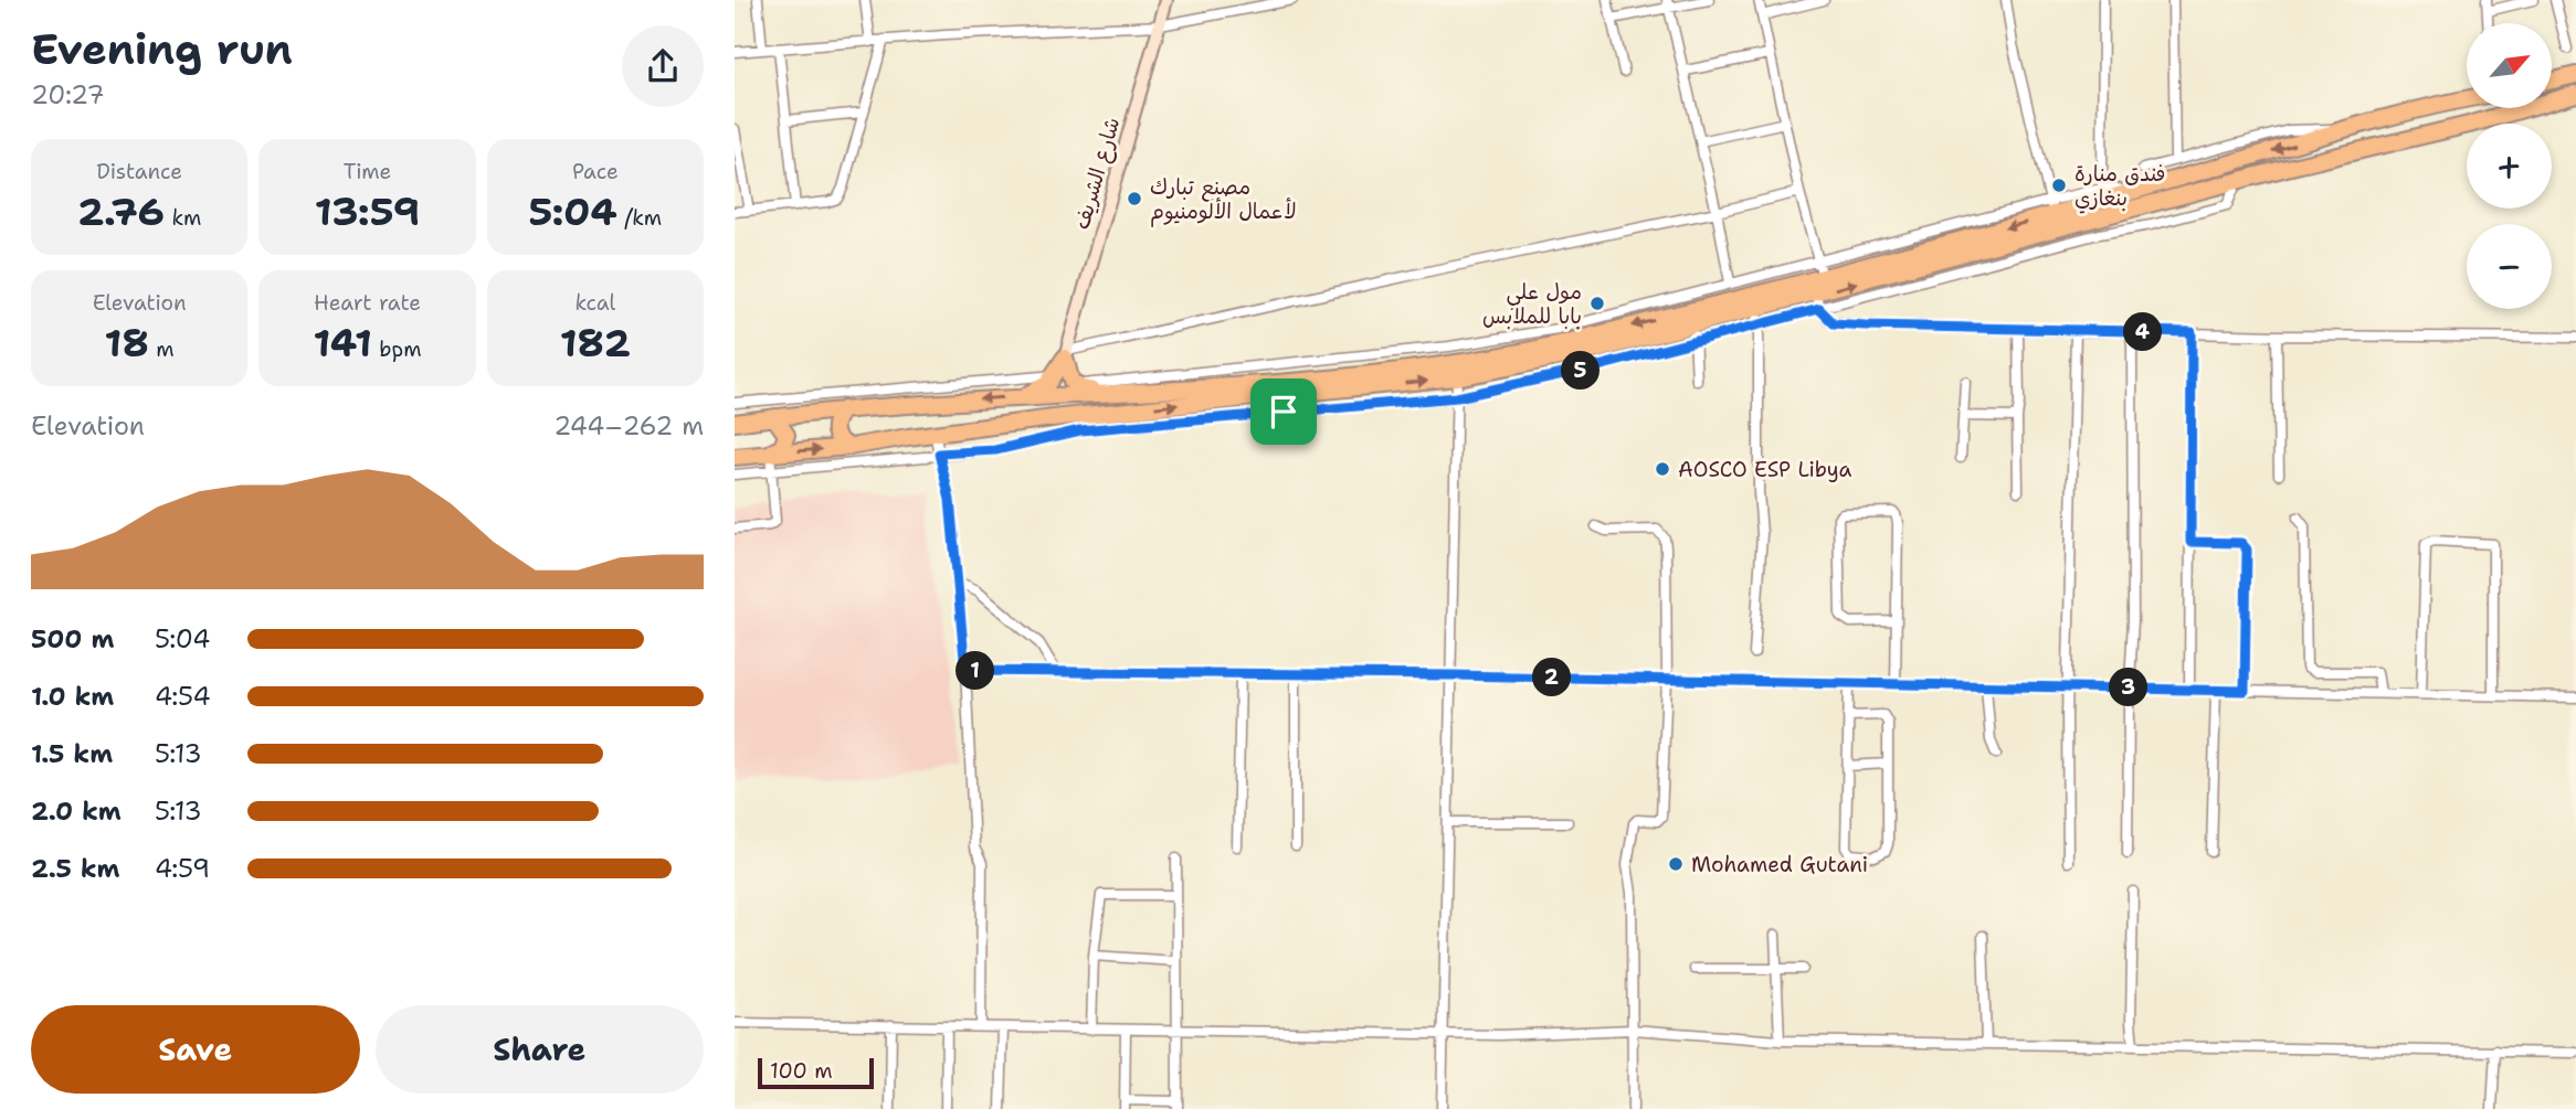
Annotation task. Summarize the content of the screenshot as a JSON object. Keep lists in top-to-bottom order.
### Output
{
  "streets": {
    "main road": ["شارع الشريف"]
  },
  "places": [
    "فندق منارة بنغازي",
    "مصنع تبارك لأعمال الألومنيوم",
    "مول علي بابا للملابس",
    "AOSCO ESP Libya",
    "Mohamed Gutani"
  ],
  "scale_bar": "100 m",
  "north": "top right",
  "page": {
    "heading": ["Evening run", "20:27"],
    "map_buttons": ["+", "−"],
    "stats": [
      ["Distance", "2.76 km"],
      ["Time", "13:59"],
      ["Pace", "5:04 /km"],
      ["Elevation", "18 m"],
      ["Heart rate", "141 bpm"],
      ["kcal", "182"]
    ],
    "pins": [
      "4",
      "5",
      "1",
      "2",
      "3"
    ],
    "chart": ["Elevation", "244–262 m"],
    "list": [
      {
        "name": "500 m",
        "note": "5:04"
      },
      {
        "name": "1.0 km",
        "note": "4:54"
      },
      {
        "name": "1.5 km",
        "note": "5:13"
      },
      {
        "name": "2.0 km",
        "note": "5:13"
      },
      {
        "name": "2.5 km",
        "note": "4:59"
      }
    ],
    "buttons": ["Save", "Share"],
    "scale": "100 m"
  }
}
